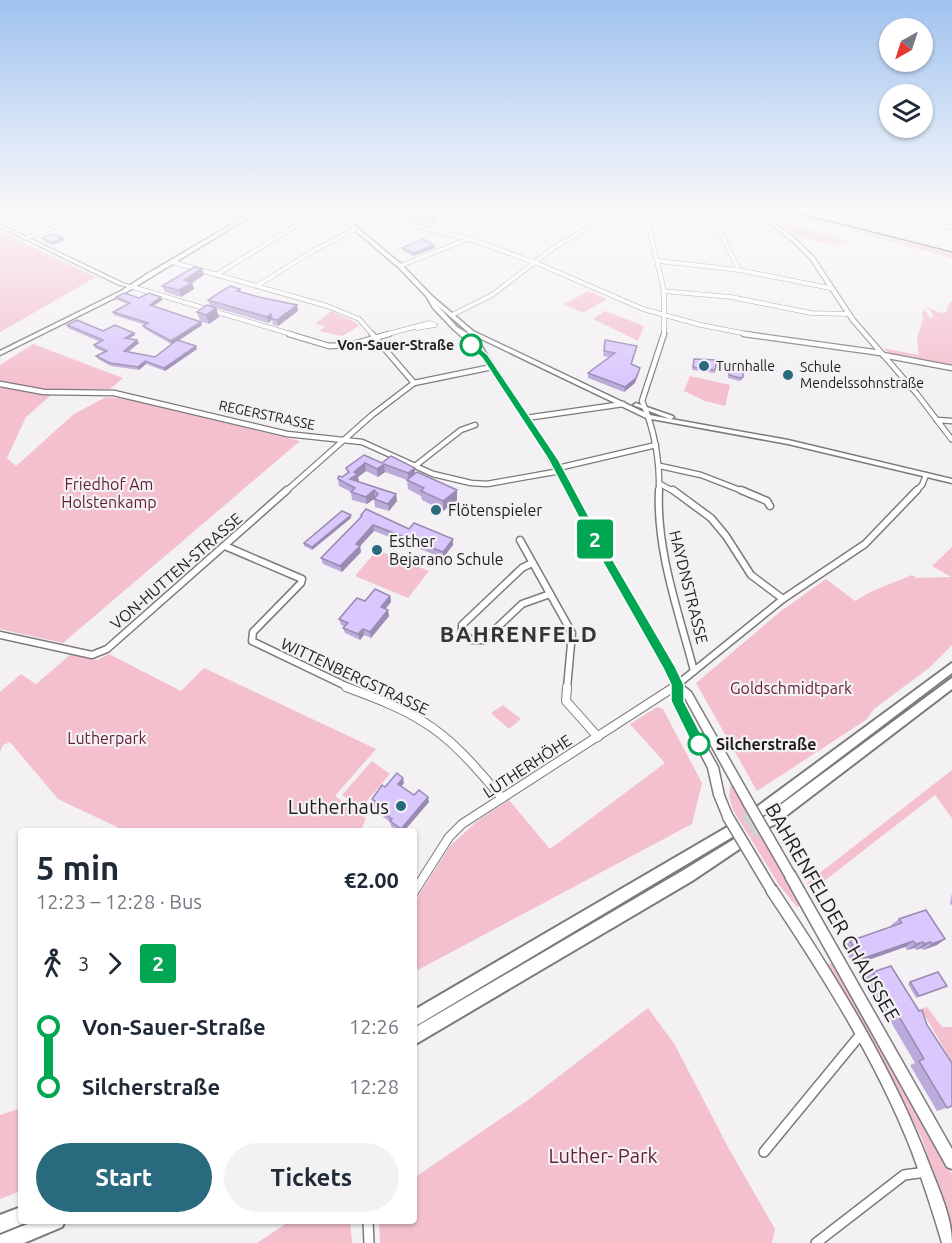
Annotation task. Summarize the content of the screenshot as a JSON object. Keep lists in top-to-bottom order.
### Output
{
  "streets": {
    "main road": ["BAHRENFELDER CHAUSSEE"],
    "street": [
      "REGERSTRASSE",
      "VON-HUTTEN-STRASSE",
      "HAYDNSTRASSE",
      "WITTENBERGSTRASSE",
      "LUTHERHÖHE"
    ]
  },
  "crossings": [
    ["REGERSTRASSE", "VON-HUTTEN-STRASSE"],
    ["REGERSTRASSE", "HAYDNSTRASSE"],
    ["REGERSTRASSE", "BAHRENFELDER CHAUSSEE"],
    ["VON-HUTTEN-STRASSE", "WITTENBERGSTRASSE"],
    ["WITTENBERGSTRASSE", "LUTHERHÖHE"],
    ["LUTHERHÖHE", "BAHRENFELDER CHAUSSEE"]
  ],
  "districts": ["BAHRENFELD"],
  "parks": [
    "Friedhof Am Holstenkamp",
    "Goldschmidtpark",
    "Lutherpark",
    "Luther- Park"
  ],
  "places": [
    "Von-Sauer-Straße",
    "Turnhalle",
    "Schule Mendelssohnstraße",
    "Flötenspieler",
    "Esther Bejarano Schule",
    "Silcherstraße",
    "Lutherhaus"
  ],
  "lines": ["bus line 2"],
  "north": "bottom left",
  "page": {
    "on_map": "2",
    "heading": ["5 min", "12:23 – 12:28 · Bus", "€2.00"],
    "legs": ["3", "2"],
    "list": [
      {
        "name": "Von-Sauer-Straße",
        "value": "12:26"
      },
      {
        "name": "Silcherstraße",
        "value": "12:28"
      }
    ],
    "buttons": ["Start", "Tickets"]
  }
}
